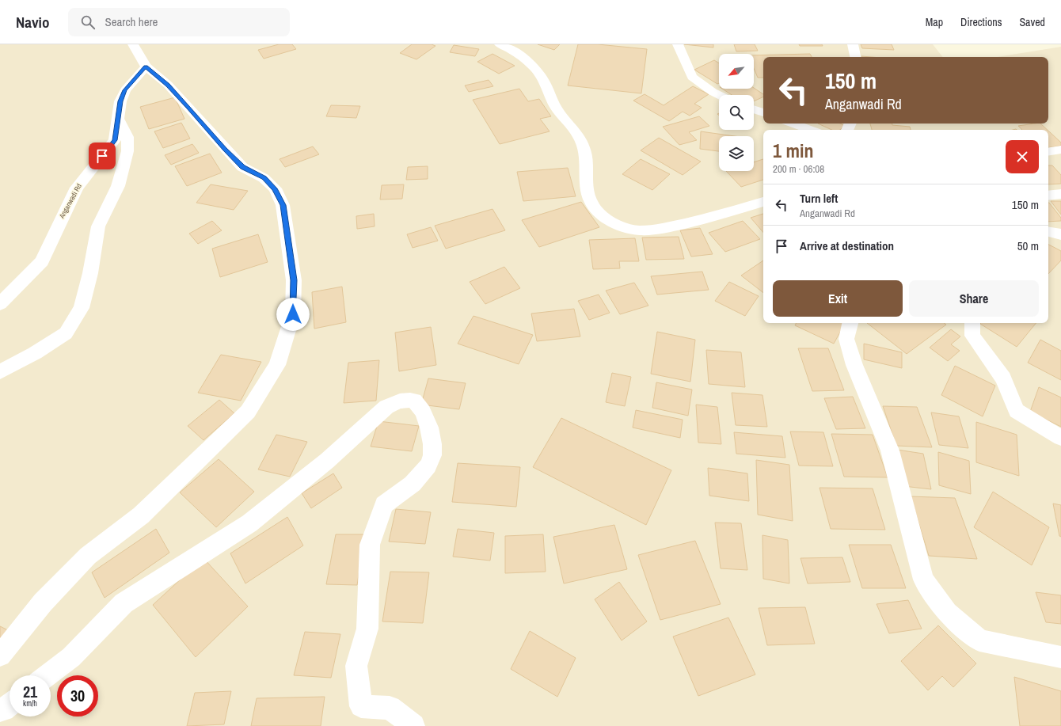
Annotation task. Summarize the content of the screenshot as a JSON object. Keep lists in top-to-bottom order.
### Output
{
  "streets": {
    "street": ["Anganwadi Rd"]
  },
  "north": "bottom left",
  "page": {
    "header": "Navio",
    "search": "Search here",
    "nav": ["Map", "Directions", "Saved"],
    "turn": ["150 m", "Anganwadi Rd"],
    "heading": ["1 min", "200 m · 06:08"],
    "list": [
      {
        "name": "Turn left",
        "note": "Anganwadi Rd",
        "value": "150 m"
      },
      {
        "name": "Arrive at destination",
        "value": "50 m"
      }
    ],
    "buttons": ["Exit", "Share"],
    "speed": "21 km/h",
    "limit": "30"
  }
}
